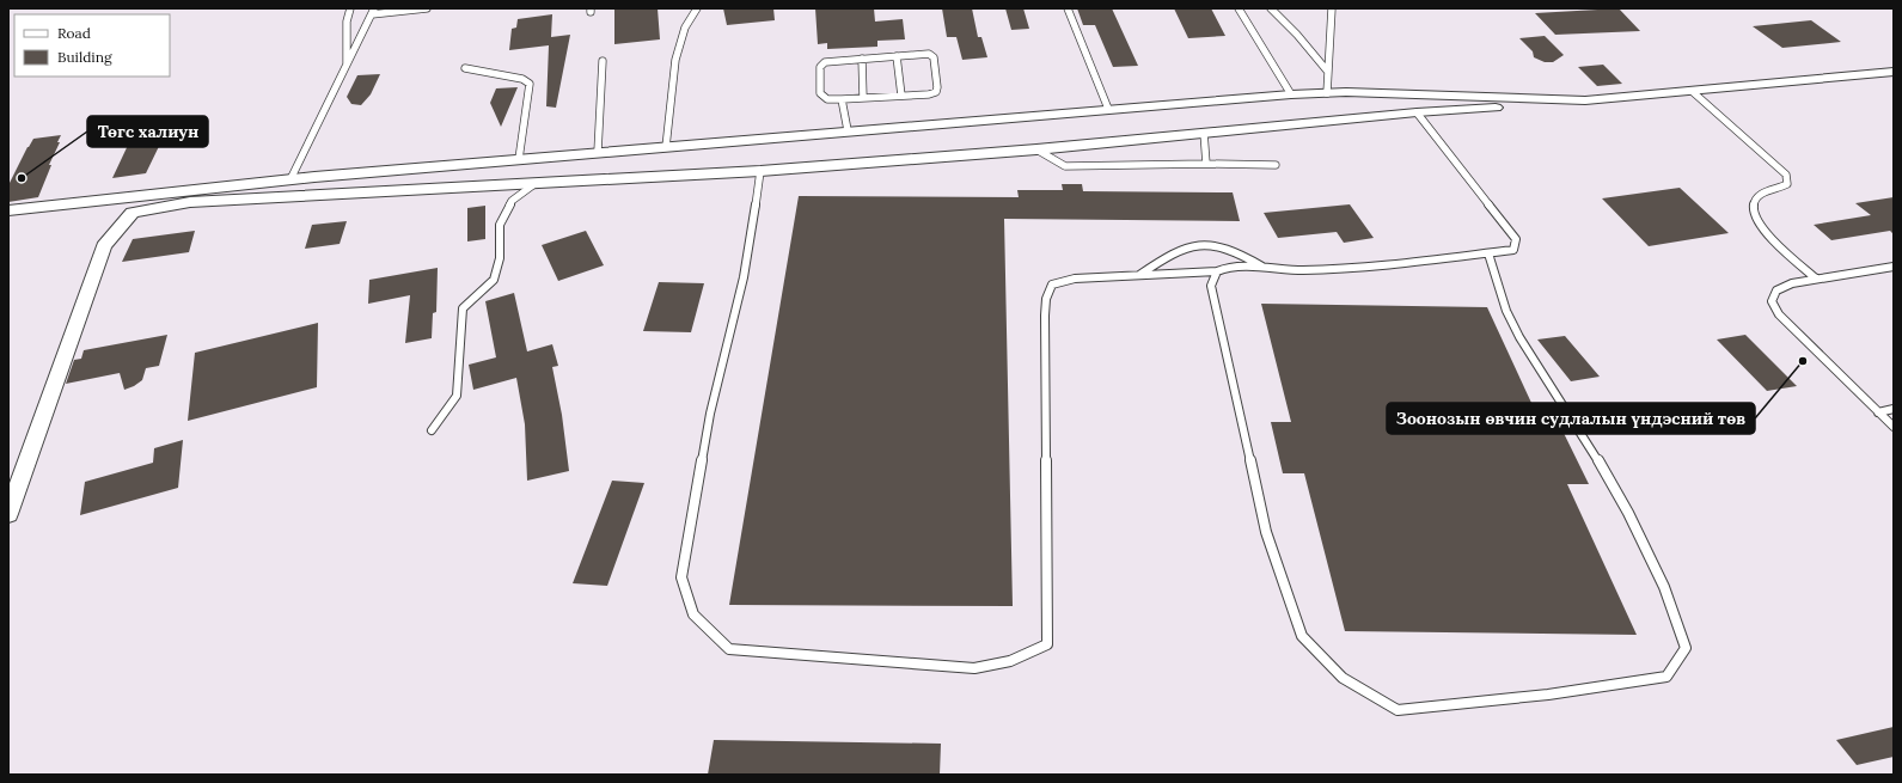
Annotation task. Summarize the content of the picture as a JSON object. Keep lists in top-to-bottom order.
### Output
{
  "places": ["Төгс халиун", "Зоонозын өвчин судлалын үндэсний төв"],
  "legend": ["Road", "Building"]
}
